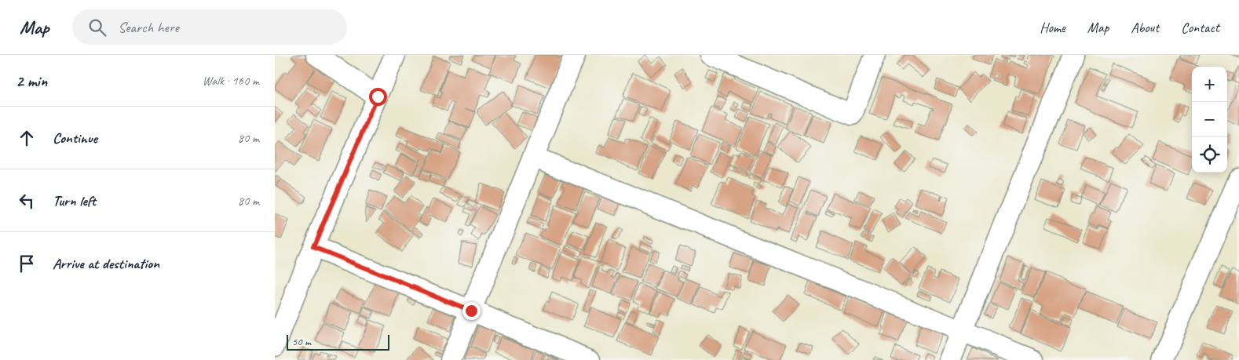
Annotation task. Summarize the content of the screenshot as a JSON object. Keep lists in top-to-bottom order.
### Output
{
  "scale_bar": "50 m",
  "page": {
    "header": "Map",
    "search": "Search here",
    "nav": [
      "Home",
      "Map",
      "About",
      "Contact"
    ],
    "heading": ["2 min", "Walk · 160 m"],
    "map_buttons": ["+", "−"],
    "list": [
      ["Continue", "80 m"],
      ["Turn left", "80 m"],
      "Arrive at destination"
    ],
    "scale": "50 m"
  }
}
